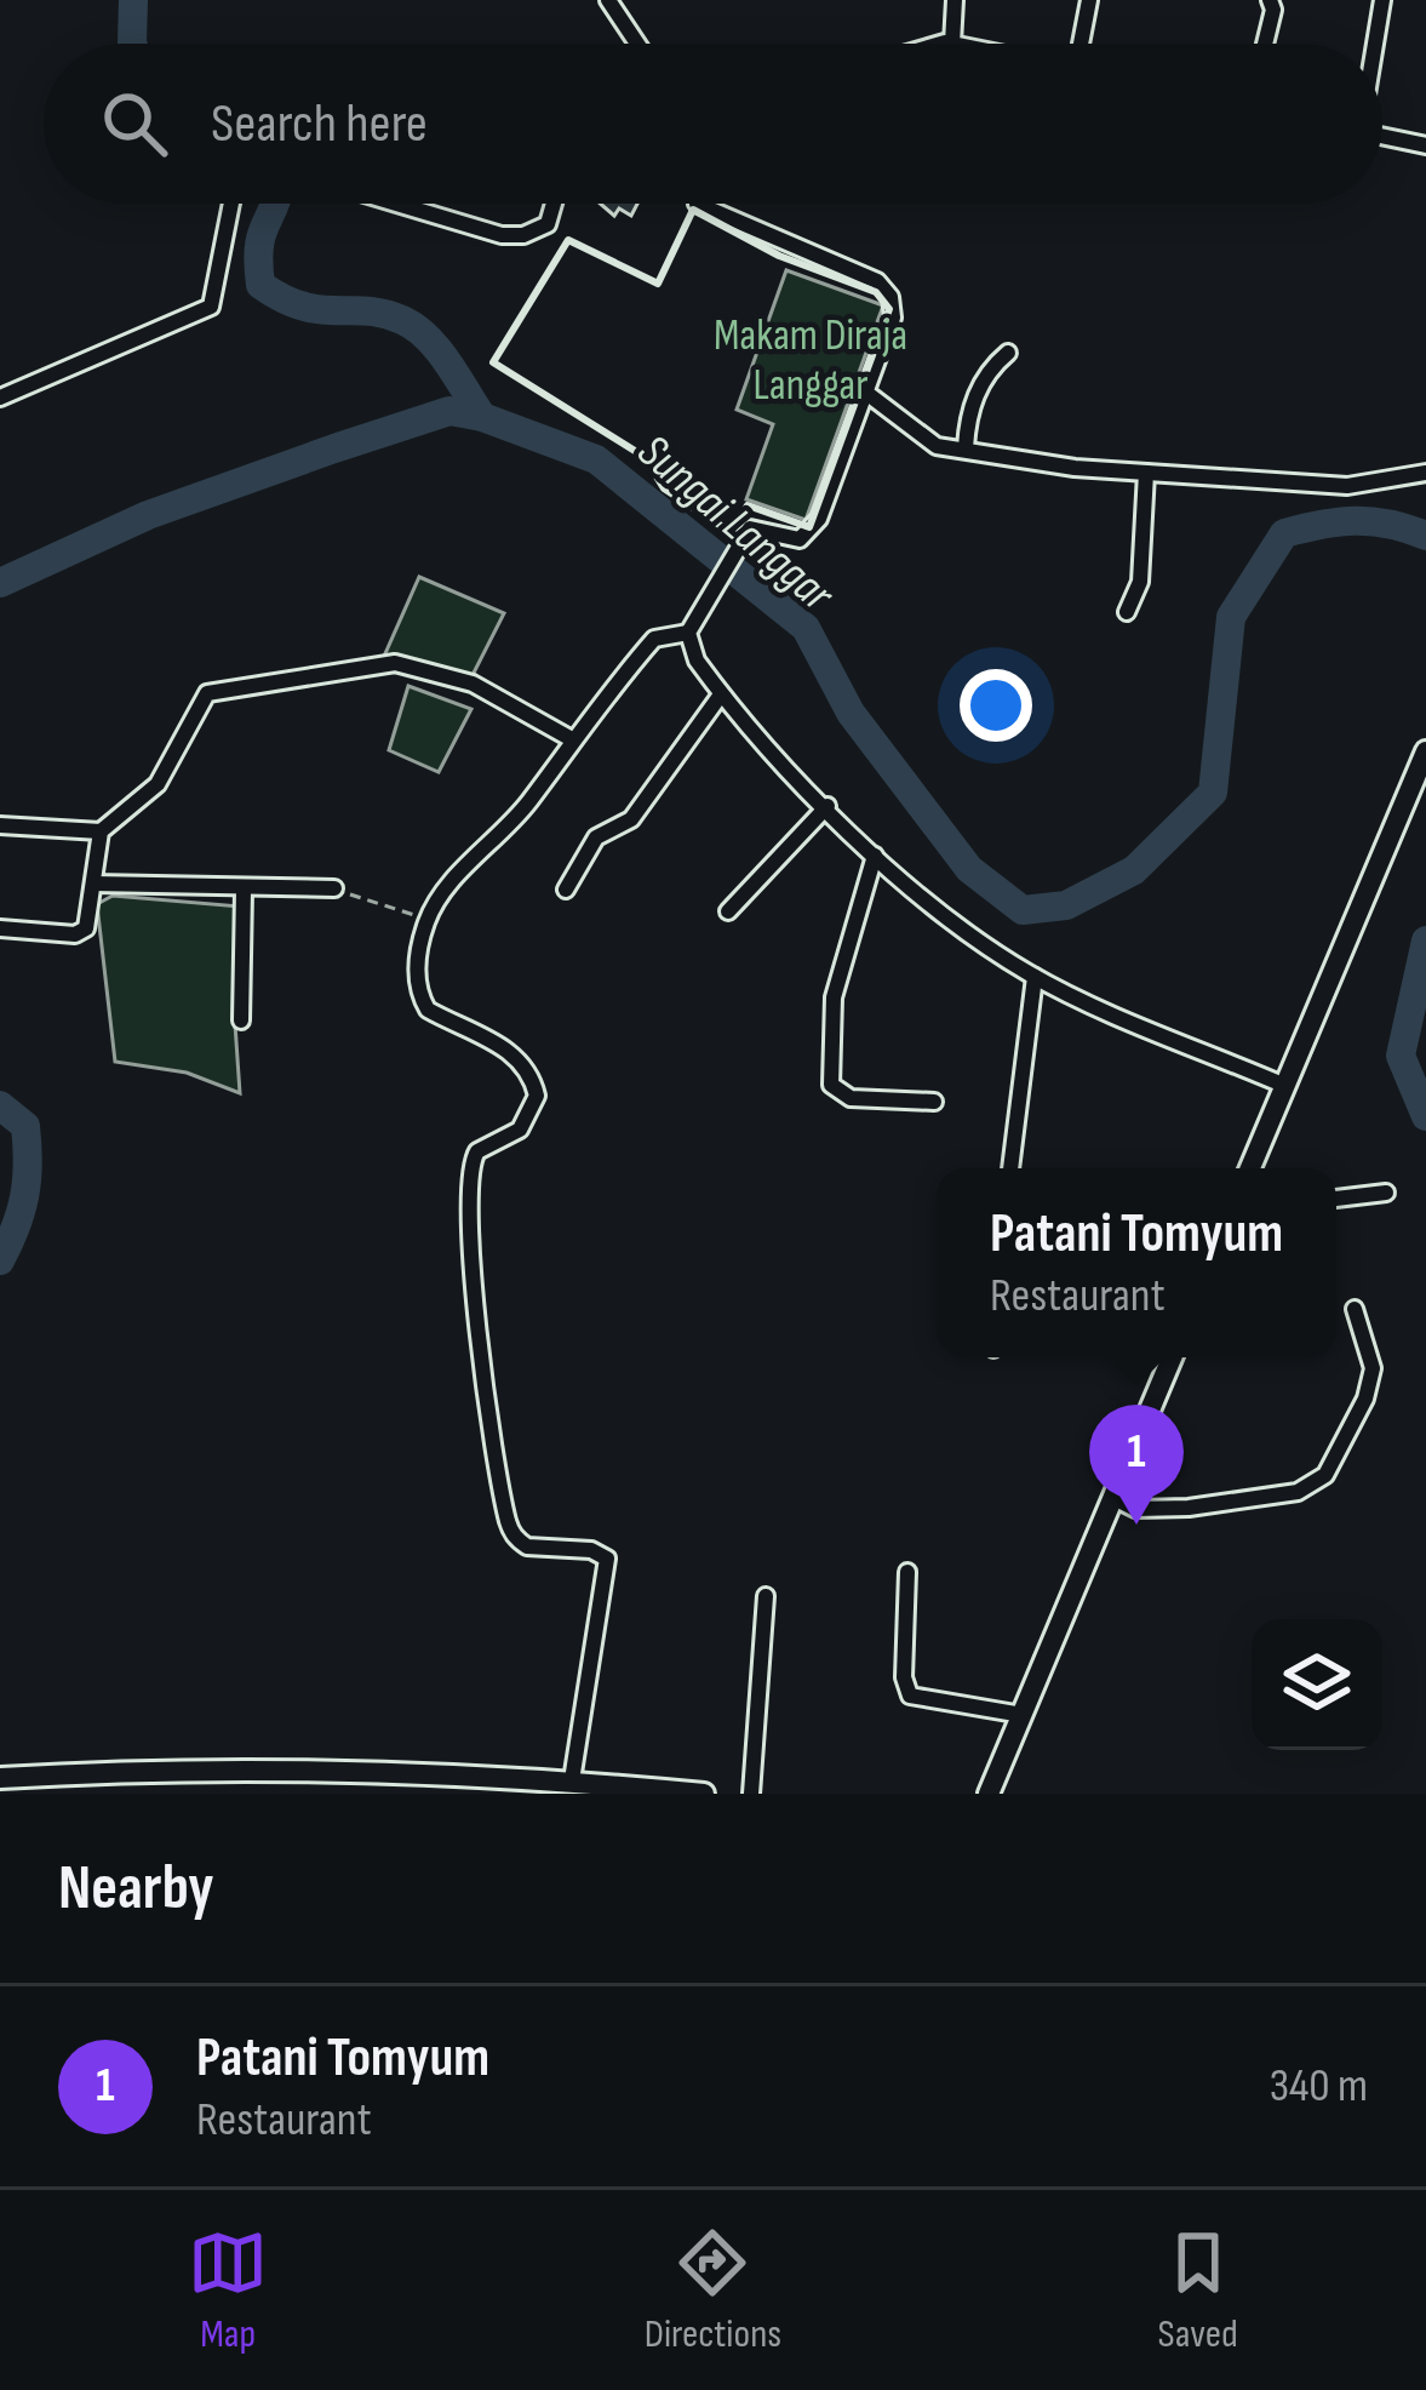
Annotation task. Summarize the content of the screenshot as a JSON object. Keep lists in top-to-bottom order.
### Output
{
  "water": ["Sungai Langgar"],
  "parks": ["Makam Diraja Langgar"],
  "page": {
    "search": "Search here",
    "popup": ["Patani Tomyum", "Restaurant"],
    "pins": "1",
    "heading": "Nearby",
    "list": [
      {
        "mark": "1",
        "name": "Patani Tomyum",
        "note": "Restaurant",
        "value": "340 m"
      }
    ],
    "nav": ["Map", "Directions", "Saved"]
  }
}
